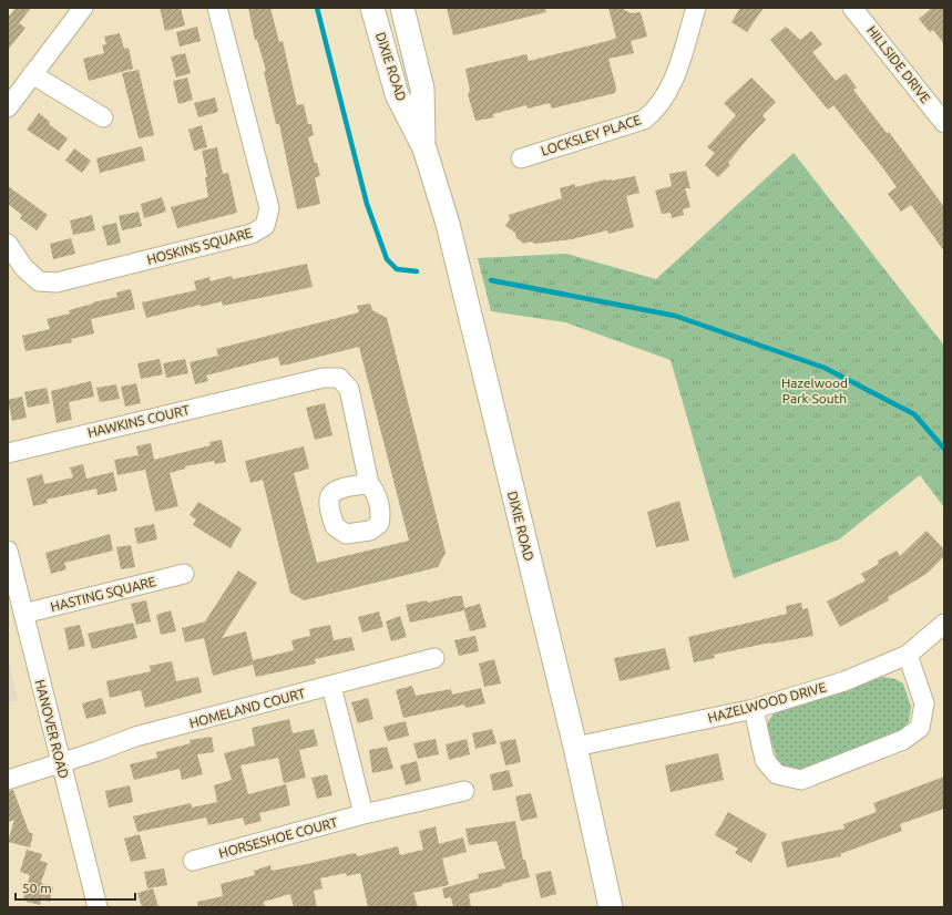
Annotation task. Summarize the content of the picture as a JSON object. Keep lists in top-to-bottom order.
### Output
{
  "streets": {
    "main road": ["DIXIE ROAD"],
    "street": [
      "HILLSIDE DRIVE",
      "LOCKSLEY PLACE",
      "HOSKINS SQUARE",
      "HAWKINS COURT",
      "HASTING SQUARE",
      "HAZELWOOD DRIVE",
      "HOMELAND COURT",
      "HANOVER ROAD",
      "HORSESHOE COURT"
    ]
  },
  "crossings": [
    ["DIXIE ROAD", "HAZELWOOD DRIVE"],
    ["HASTING SQUARE", "HANOVER ROAD"],
    ["HOMELAND COURT", "HANOVER ROAD"]
  ],
  "parks": ["Hazelwood Park South"],
  "scale_bar": "50 m"
}
